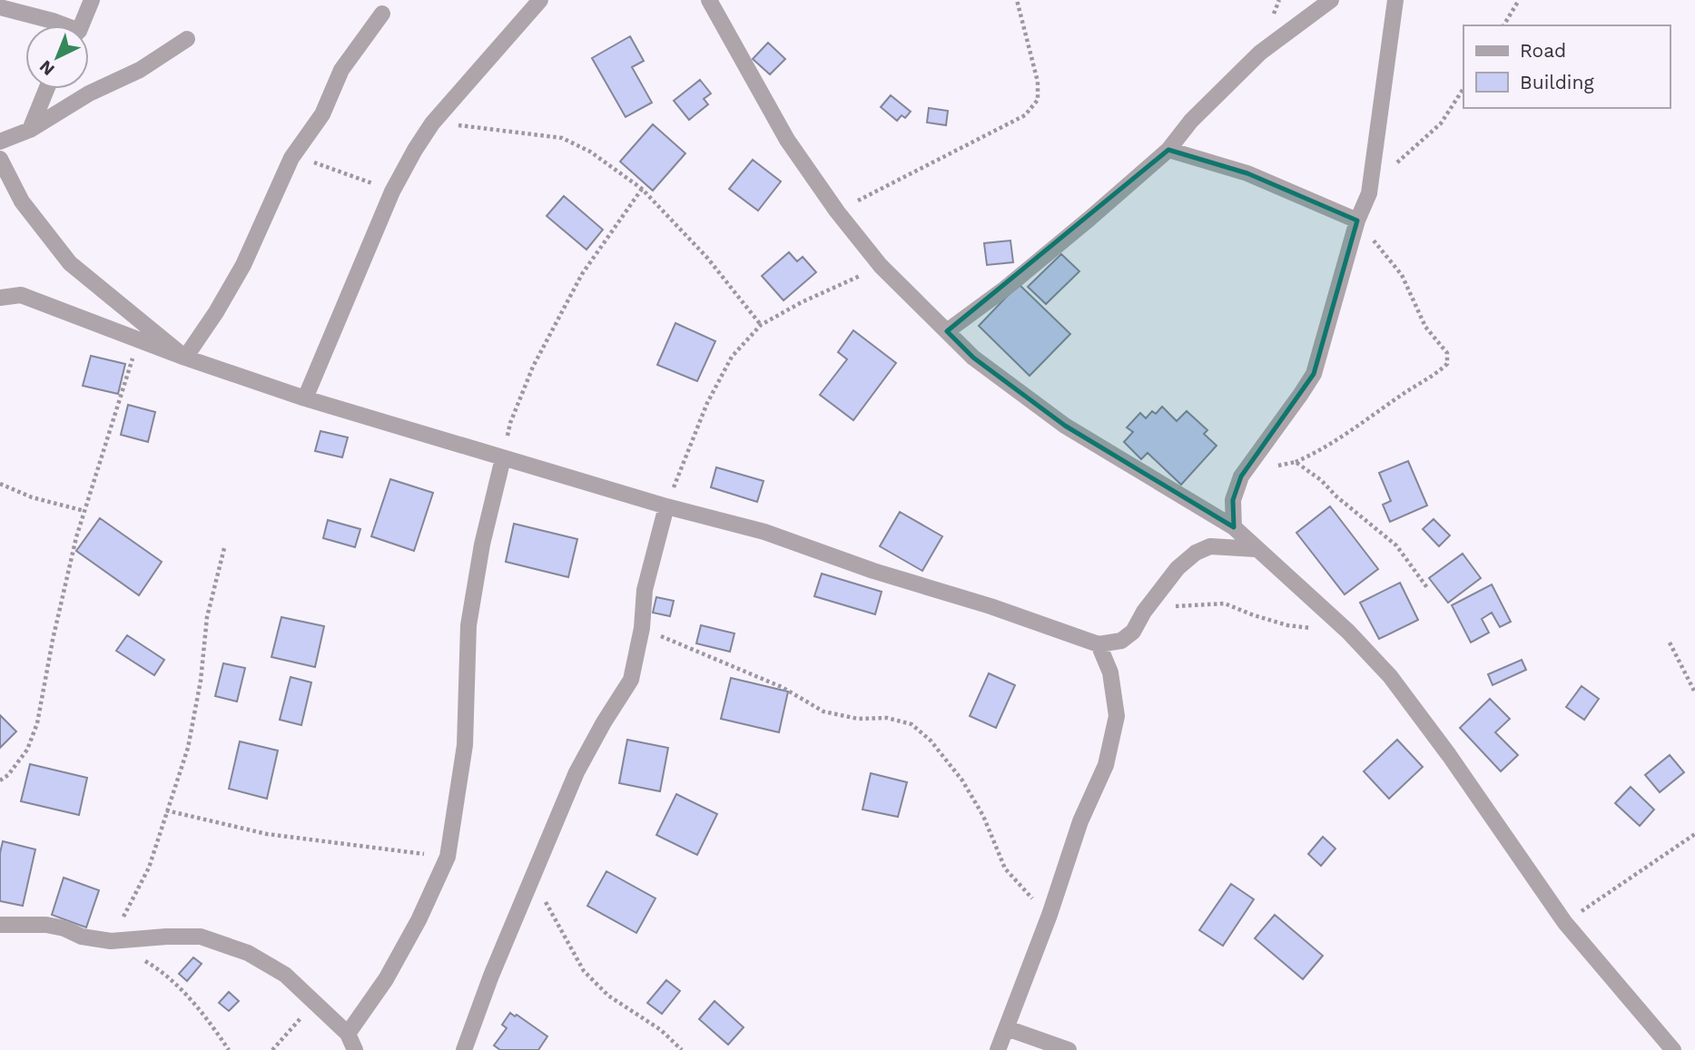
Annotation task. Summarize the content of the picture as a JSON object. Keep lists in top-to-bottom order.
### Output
{
  "legend": ["Road", "Building"],
  "north": "bottom left"
}
